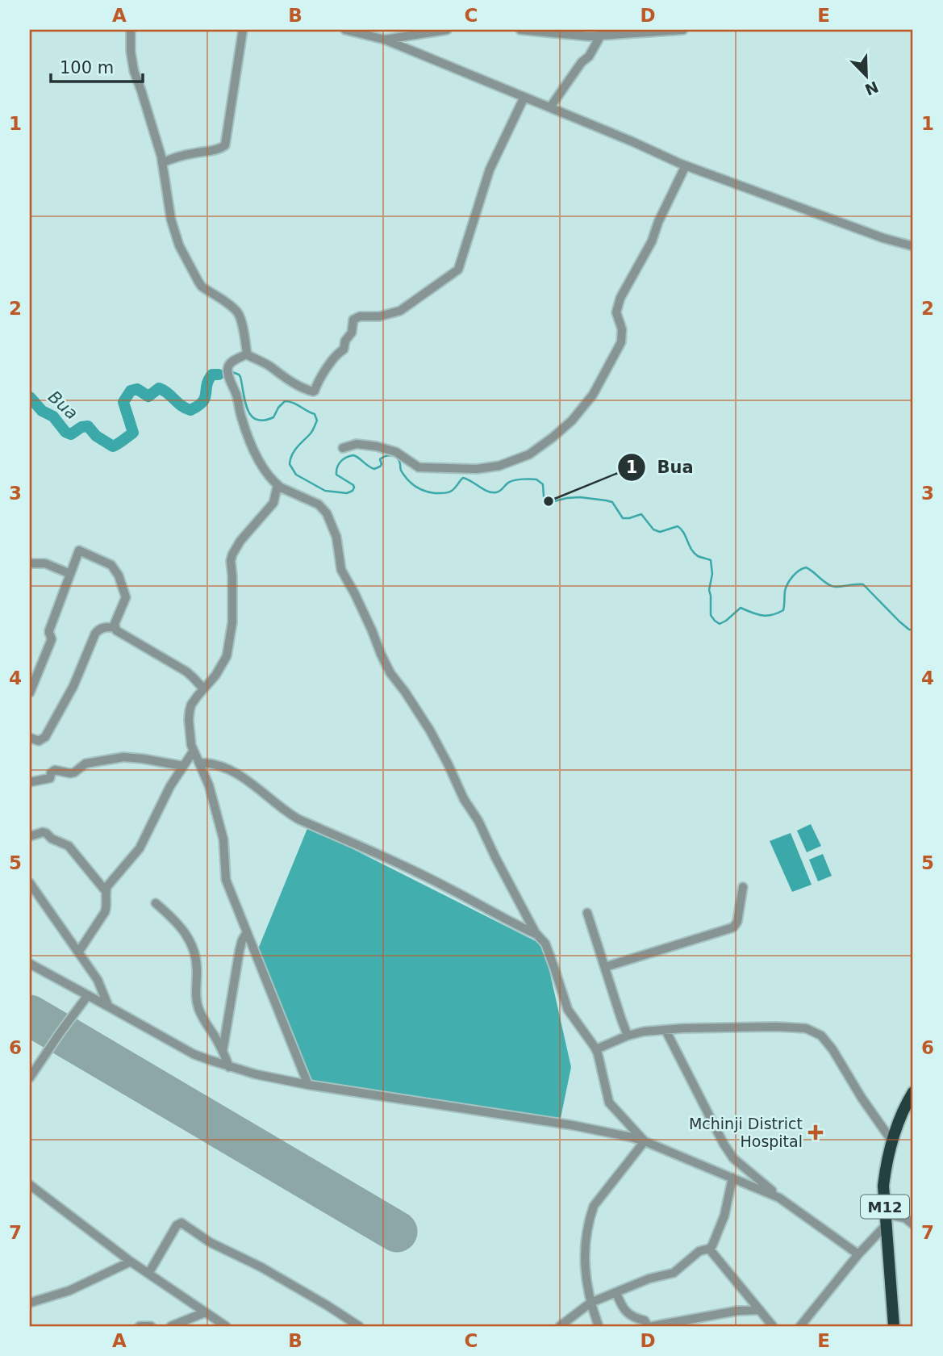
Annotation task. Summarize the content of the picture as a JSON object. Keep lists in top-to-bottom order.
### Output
{
  "streets": {
    "highway": ["M12"]
  },
  "water": ["Bua"],
  "places": {
    "other": ["Bua"],
    "health": ["Mchinji District Hospital"]
  },
  "scale_bar": "100 m",
  "north": "bottom right",
  "grid": {
    "columns": [
      "A",
      "B",
      "C",
      "D",
      "E"
    ],
    "rows": [
      "1",
      "2",
      "3",
      "4",
      "5",
      "6",
      "7"
    ]
  }
}
